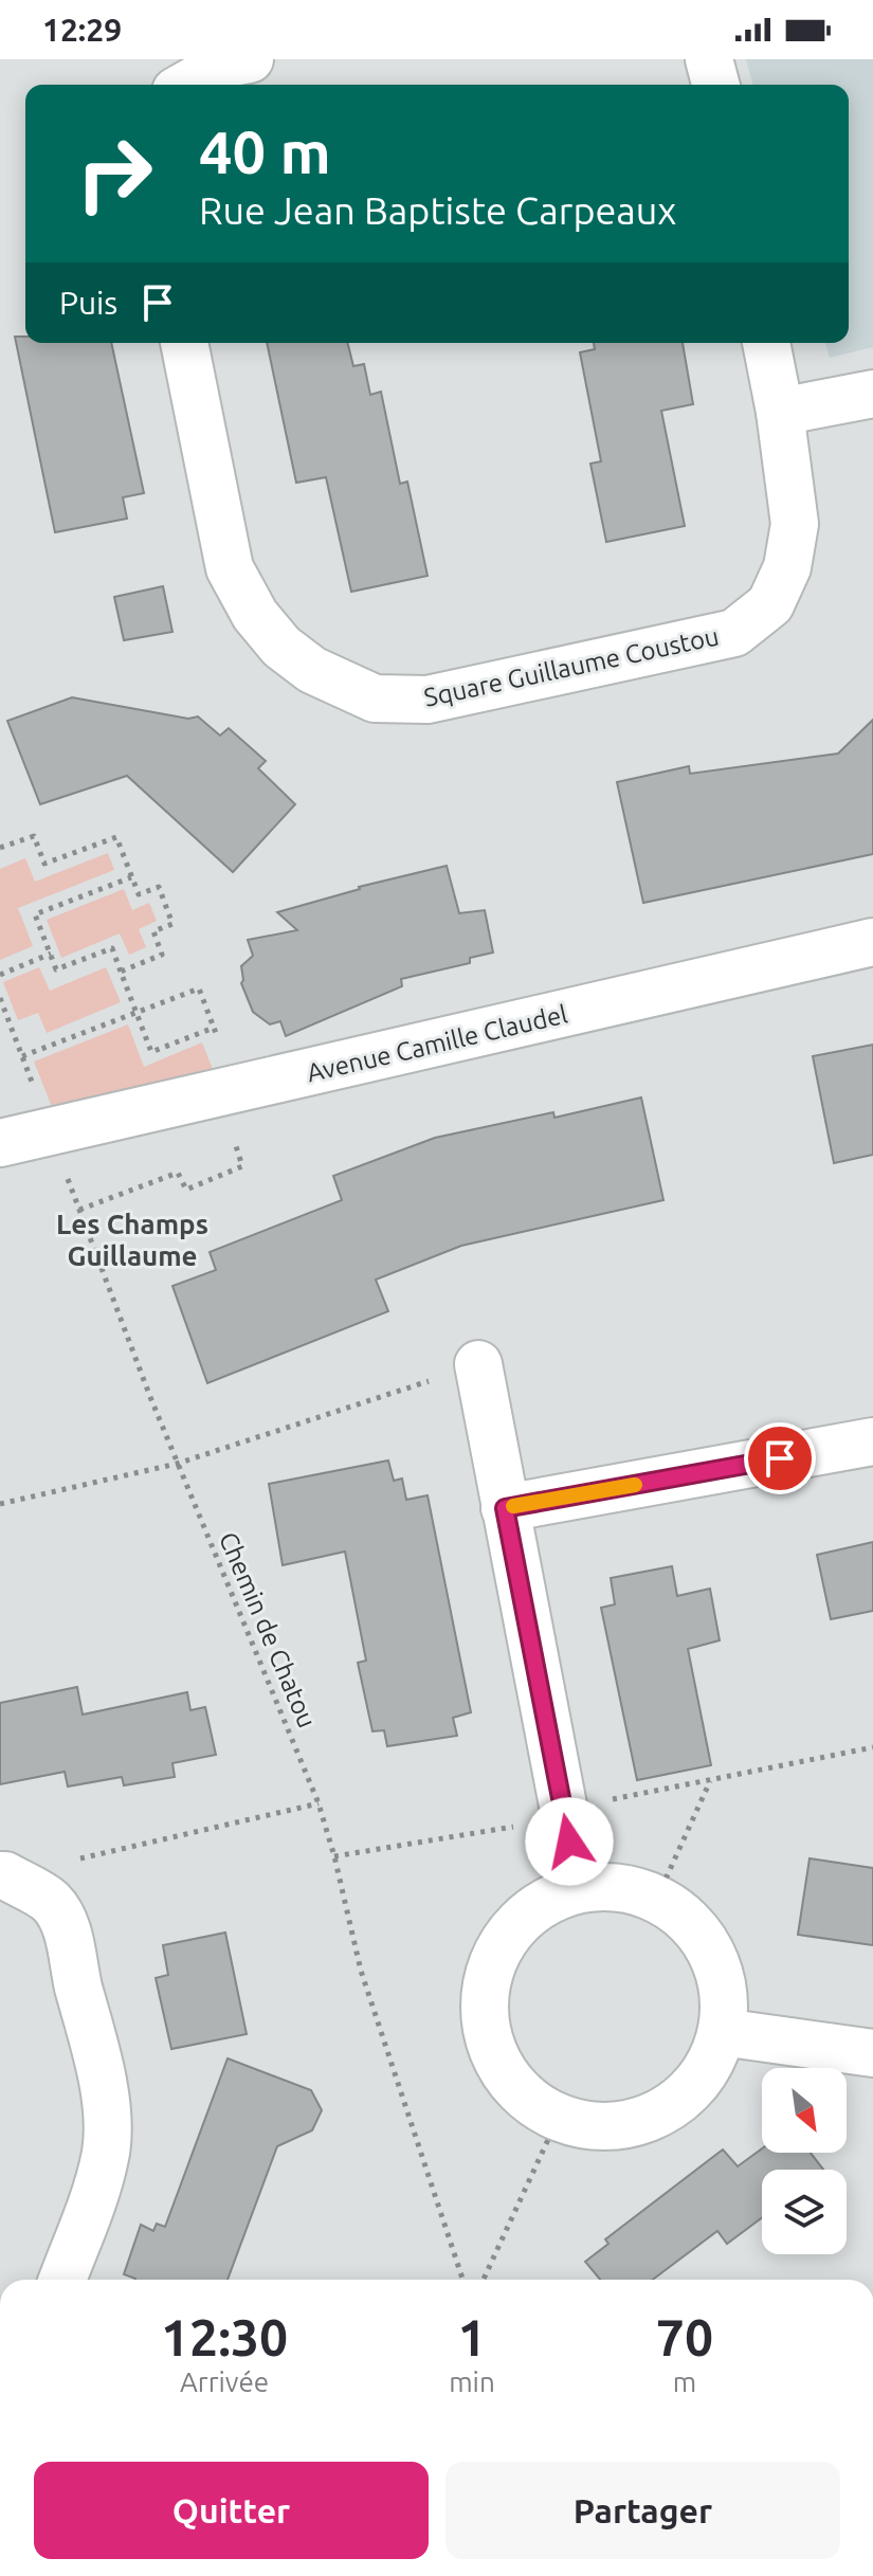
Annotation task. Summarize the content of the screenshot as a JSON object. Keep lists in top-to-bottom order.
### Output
{
  "streets": {
    "street": ["Square Guillaume Coustou", "Avenue Camille Claudel"],
    "path": ["Chemin de Chatou"]
  },
  "crossings": [
    ["Avenue Camille Claudel", "Chemin de Chatou"]
  ],
  "districts": ["Les Champs Guillaume"],
  "north": "bottom right",
  "page": {
    "status": "12:29",
    "turn": ["40 m", "Rue Jean Baptiste Carpeaux"],
    "then": "Puis",
    "eta": [
      "12:30",
      "Arrivée",
      "1",
      "min",
      "70",
      "m"
    ],
    "buttons": ["Quitter", "Partager"]
  }
}
